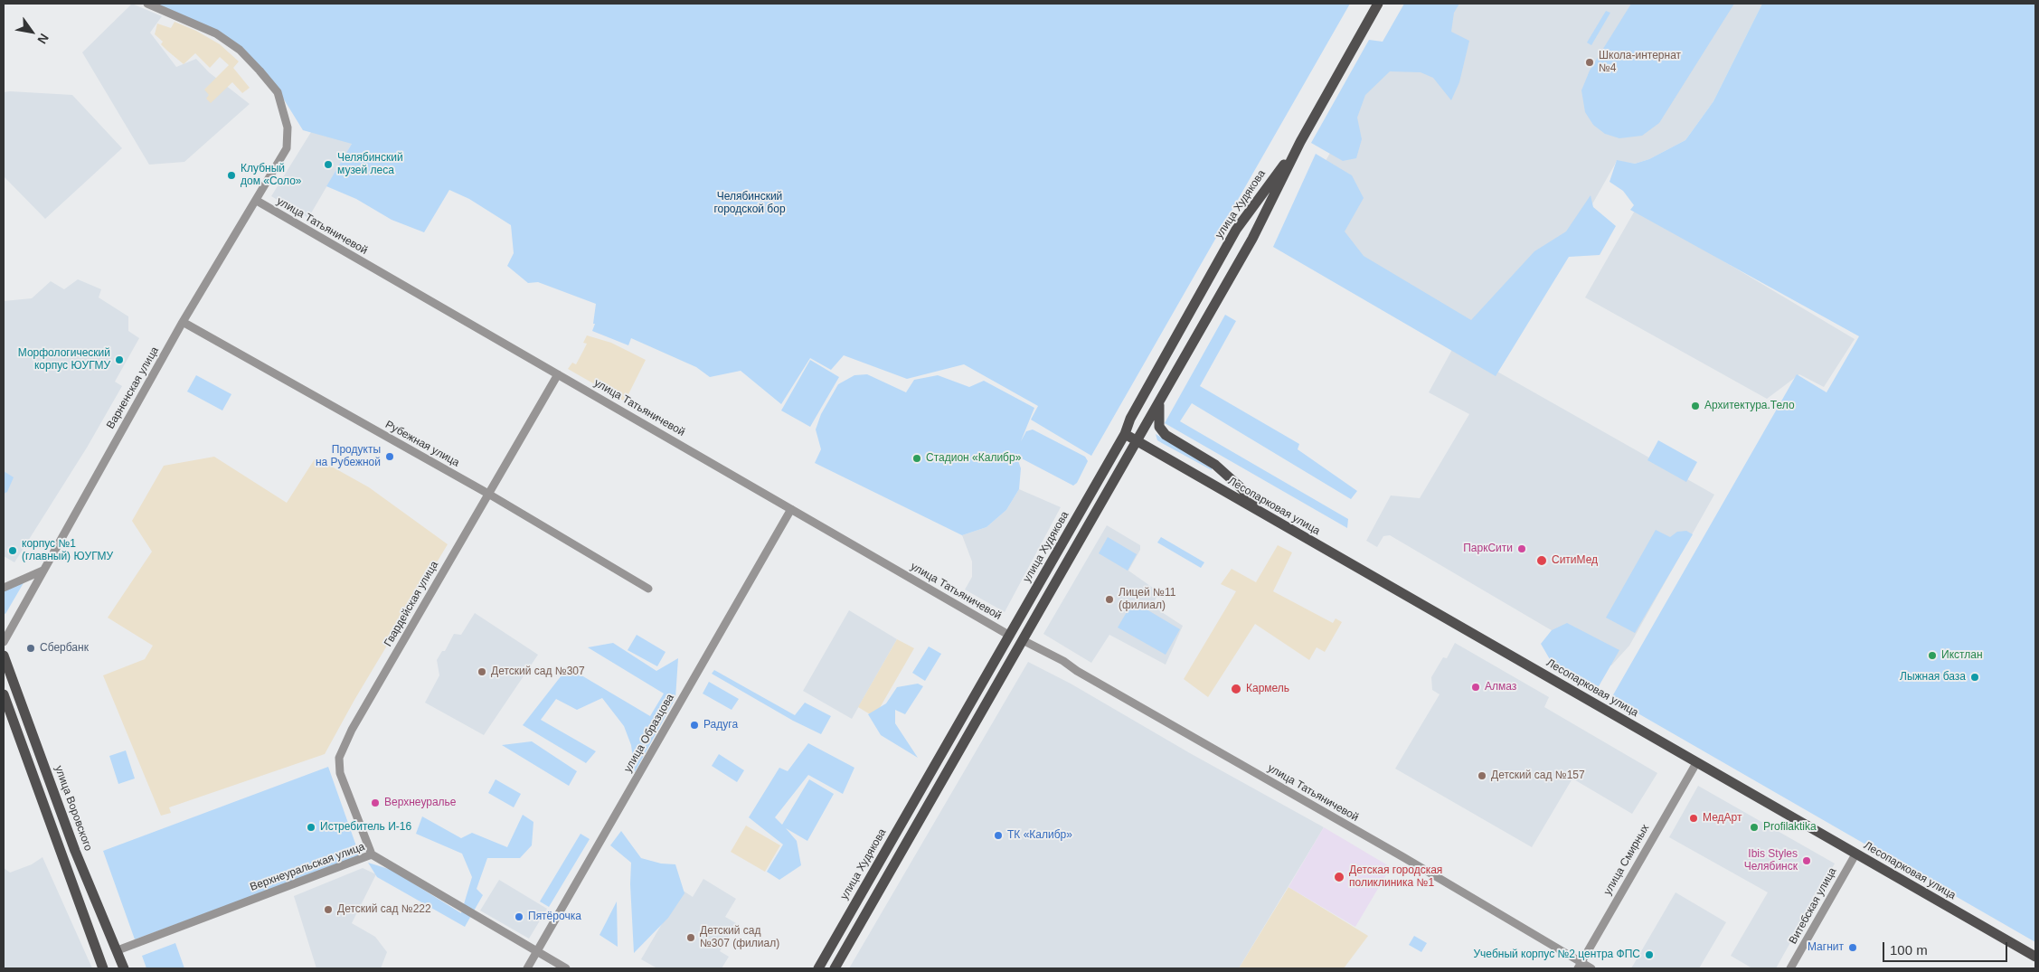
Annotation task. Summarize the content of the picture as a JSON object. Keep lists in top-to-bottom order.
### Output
{
  "streets": {
    "main road": ["улица Худякова", "Лесопарковая улица", "улица Воровского"],
    "street": [
      "улица Татьяничевой",
      "Варненская улица",
      "Рубежная улица",
      "Гвардейская улица",
      "улица Образцова",
      "улица Смирных",
      "Верхнеуральская улица",
      "Витебская улица"
    ]
  },
  "crossings": [
    ["улица Худякова", "улица Татьяничевой"],
    ["улица Худякова", "Лесопарковая улица"],
    ["улица Татьяничевой", "Варненская улица"],
    ["улица Татьяничевой", "Гвардейская улица"],
    ["улица Татьяничевой", "улица Образцова"],
    ["улица Татьяничевой", "улица Смирных"],
    ["Варненская улица", "Рубежная улица"],
    ["Рубежная улица", "Гвардейская улица"],
    ["Лесопарковая улица", "улица Смирных"],
    ["Лесопарковая улица", "Витебская улица"],
    ["Гвардейская улица", "Верхнеуральская улица"],
    ["улица Образцова", "Верхнеуральская улица"],
    ["улица Воровского", "Верхнеуральская улица"]
  ],
  "parks": ["Челябинский городской бор"],
  "places": [
    "Школа-интернат №4",
    "Челябинский музей леса",
    "Клубный дом «Соло»",
    "Морфологический корпус ЮУГМУ",
    "Архитектура.Тело",
    "Продукты на Рубежной",
    "Стадион «Калибр»",
    "ПаркСити",
    "корпус №1 (главный) ЮУГМУ",
    "СитиМед",
    "Лицей №11 (филиал)",
    "Сбербанк",
    "Икстлан",
    "Детский сад №307",
    "Лыжная база",
    "Алмаз",
    "Кармель",
    "Радуга",
    "Детский сад №157",
    "Верхнеуралье",
    "МедАрт",
    "Истребитель И-16",
    "Profilaktika",
    "ТК «Калибр»",
    "Ibis Styles Челябинск",
    "Детская городская поликлиника №1",
    "Детский сад №222",
    "Пятёрочка",
    "Детский сад №307 (филиал)",
    "Магнит",
    "Учебный корпус №2 центра ФПС"
  ],
  "scale_bar": "100 m",
  "north": "bottom right"
}
